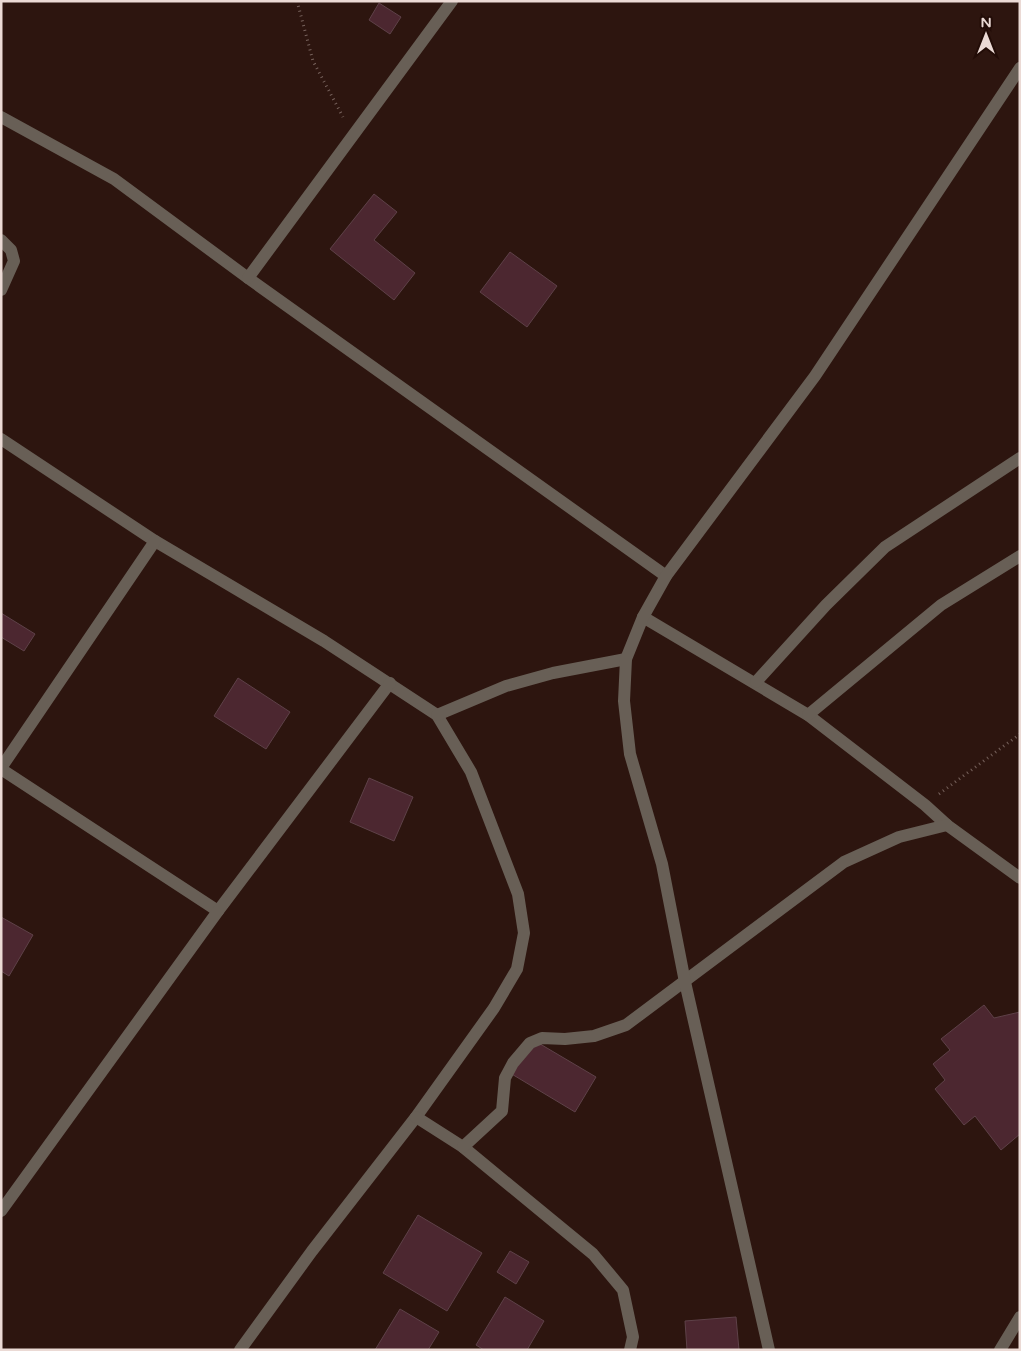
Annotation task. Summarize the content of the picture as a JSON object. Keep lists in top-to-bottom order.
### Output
{
  "north": "top"
}
